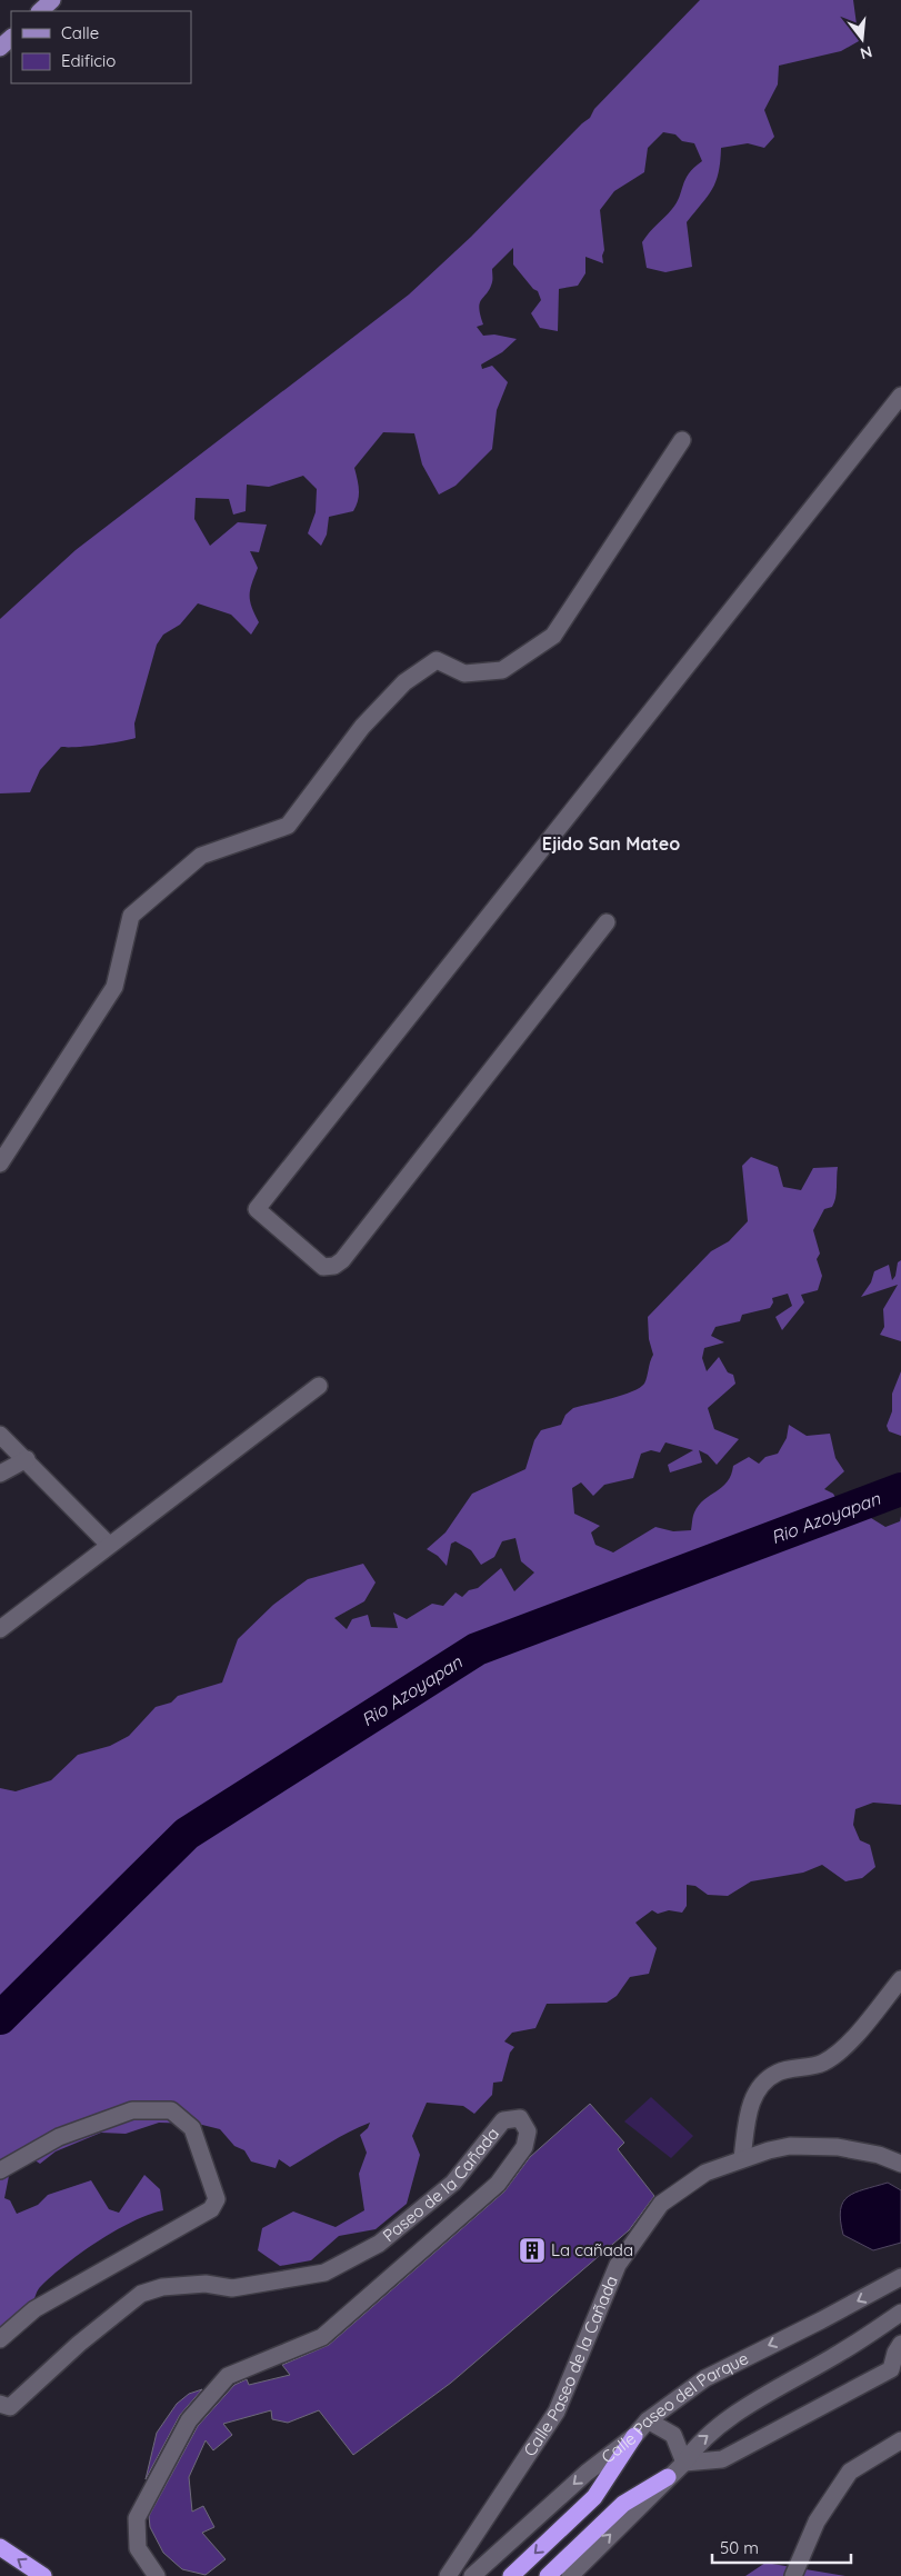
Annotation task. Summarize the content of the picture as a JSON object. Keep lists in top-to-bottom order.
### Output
{
  "streets": {
    "street": ["Paseo de la Cañada", "Calle Paseo de la Cañada", "Calle Paseo del Parque"]
  },
  "districts": ["Ejido San Mateo"],
  "water": ["Rio Azoyapan"],
  "places": {
    "building": ["La cañada"]
  },
  "legend": ["Calle", "Edificio"],
  "scale_bar": "50 m",
  "north": "bottom"
}
